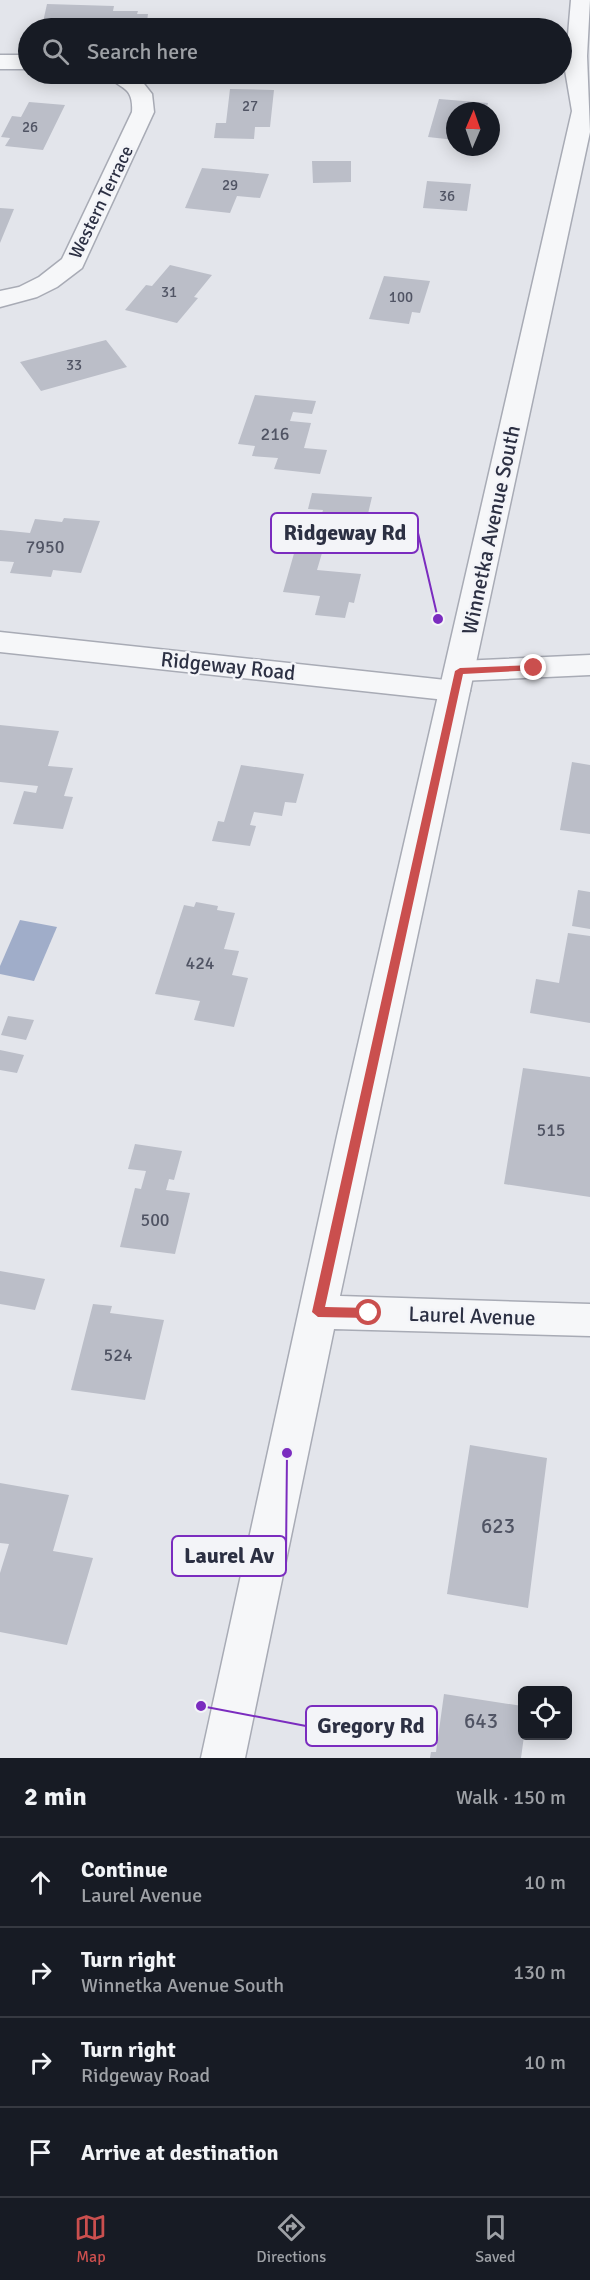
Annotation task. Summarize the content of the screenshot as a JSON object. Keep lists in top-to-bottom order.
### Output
{
  "streets": {
    "street": [
      "Western Terrace",
      "Winnetka Avenue South",
      "Ridgeway Road",
      "Laurel Avenue"
    ]
  },
  "crossings": [
    ["Winnetka Avenue South", "Ridgeway Road"],
    ["Winnetka Avenue South", "Laurel Avenue"]
  ],
  "places": ["Ridgeway Rd", "Laurel Av", "Gregory Rd"],
  "house_numbers": [
    "27",
    "26",
    "29",
    "36",
    "31",
    "100",
    "33",
    "216",
    "7950",
    "424",
    "515",
    "500",
    "524",
    "623",
    "643"
  ],
  "north": "top",
  "page": {
    "search": "Search here",
    "heading": ["2 min", "Walk · 150 m"],
    "list": [
      ["Continue", "Laurel Avenue", "10 m"],
      ["Turn right", "Winnetka Avenue South", "130 m"],
      ["Turn right", "Ridgeway Road", "10 m"],
      "Arrive at destination"
    ],
    "nav": ["Map", "Directions", "Saved"]
  }
}
